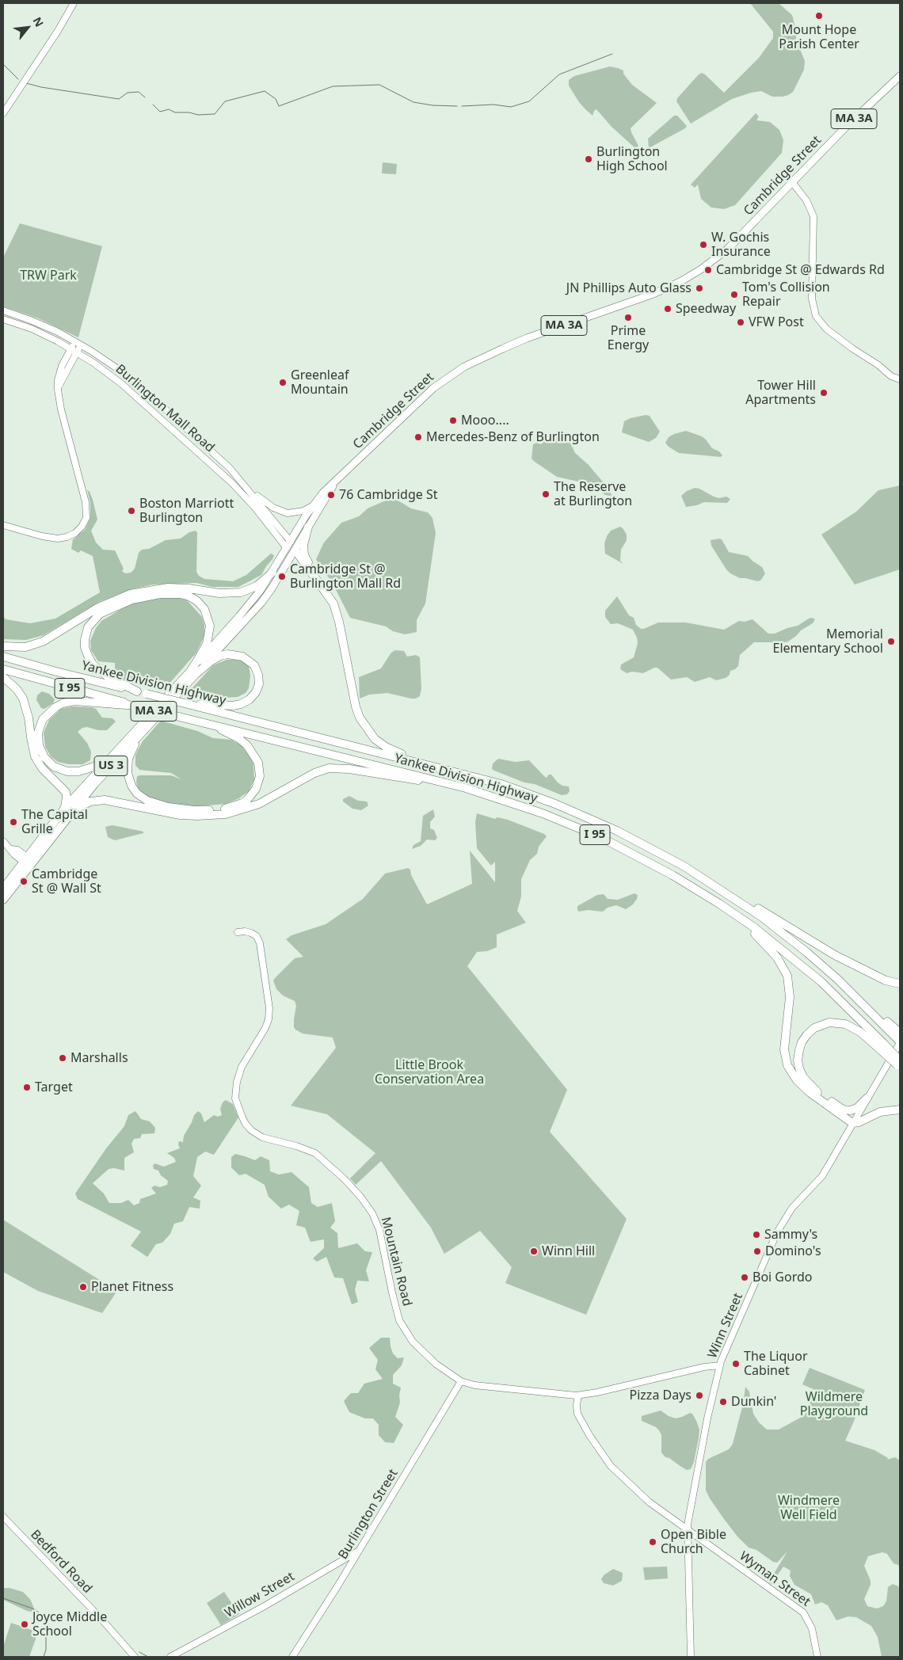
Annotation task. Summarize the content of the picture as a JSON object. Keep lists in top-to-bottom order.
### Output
{
  "streets": {
    "highway": [
      "MA 3A",
      "Cambridge Street",
      "Yankee Division Highway",
      "I 95",
      "US 3"
    ],
    "street": [
      "Burlington Mall Road",
      "Mountain Road",
      "Winn Street",
      "Burlington Street",
      "Bedford Road",
      "Wyman Street",
      "Willow Street"
    ]
  },
  "crossings": [
    ["Cambridge Street", "Burlington Mall Road"],
    ["Cambridge Street", "US 3"],
    ["Yankee Division Highway", "US 3"],
    ["Yankee Division Highway", "Winn Street"],
    ["Mountain Road", "Winn Street"],
    ["Mountain Road", "Burlington Street"],
    ["Mountain Road", "Wyman Street"],
    ["Winn Street", "Wyman Street"],
    ["Burlington Street", "Willow Street"]
  ],
  "parks": [
    "TRW Park",
    "Little Brook Conservation Area",
    "Wildmere Playground",
    "Windmere Well Field"
  ],
  "places": [
    "Mount Hope Parish Center",
    "Burlington High School",
    "W. Gochis Insurance",
    "Cambridge St @ Edwards Rd",
    "JN Phillips Auto Glass",
    "Tom's Collision Repair",
    "Speedway",
    "Prime Energy",
    "VFW Post",
    "Greenleaf Mountain",
    "Tower Hill Apartments",
    "Mooo....",
    "Mercedes-Benz of Burlington",
    "The Reserve at Burlington",
    "76 Cambridge St",
    "Boston Marriott Burlington",
    "Cambridge St @ Burlington Mall Rd",
    "Memorial Elementary School",
    "The Capital Grille",
    "Cambridge St @ Wall St",
    "Marshalls",
    "Target",
    "Sammy's",
    "Winn Hill",
    "Domino's",
    "Boi Gordo",
    "Planet Fitness",
    "The Liquor Cabinet",
    "Pizza Days",
    "Dunkin'",
    "Open Bible Church",
    "Joyce Middle School"
  ],
  "north": "top right"
}
